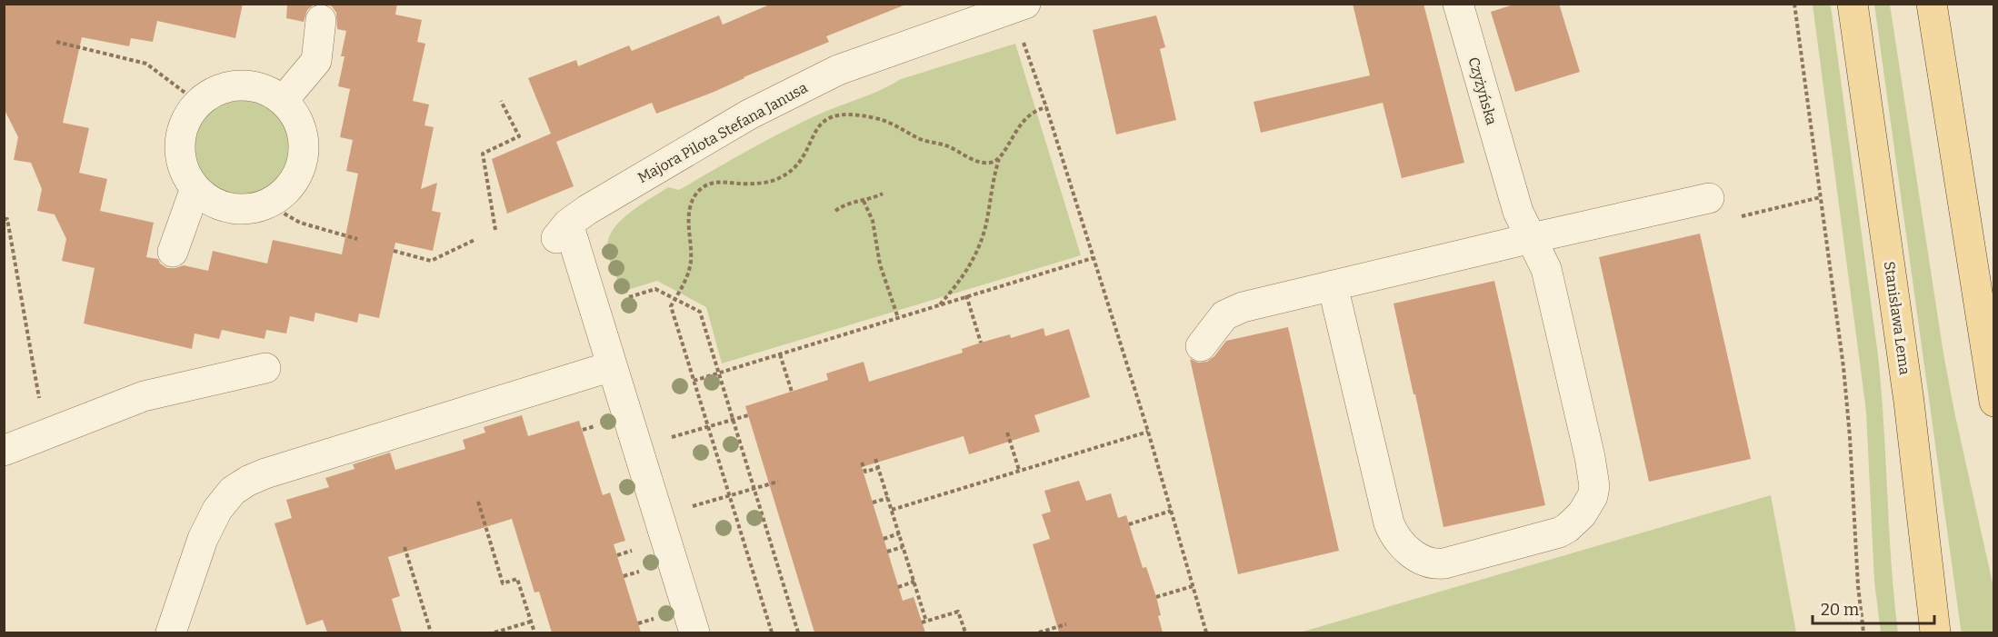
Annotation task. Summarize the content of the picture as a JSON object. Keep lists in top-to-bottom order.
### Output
{
  "streets": {
    "main road": ["Stanisława Lema"],
    "street": ["Czyżyńska", "Majora Pilota Stefana Janusa"]
  },
  "scale_bar": "20 m"
}
